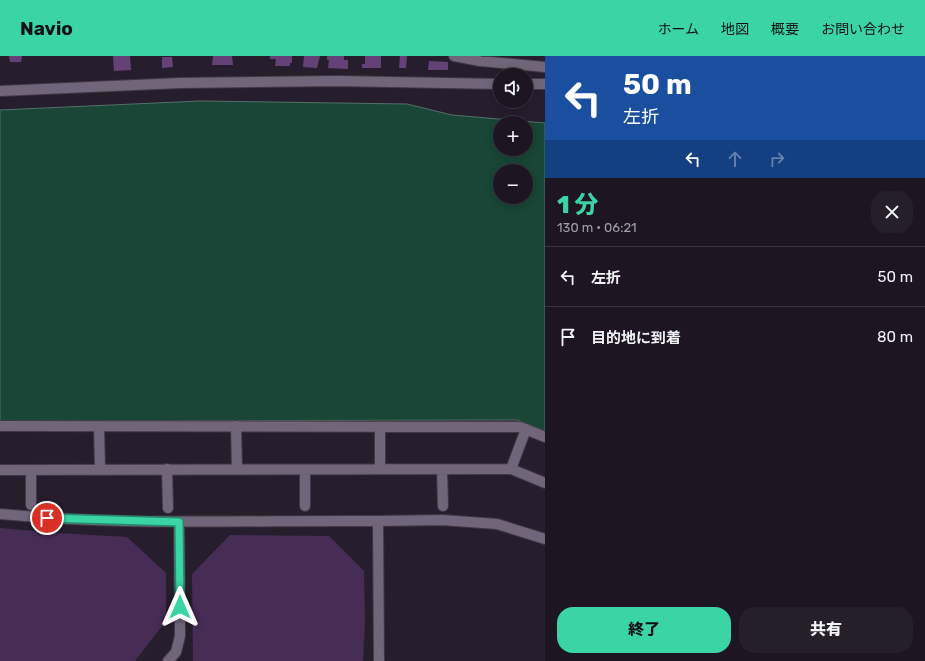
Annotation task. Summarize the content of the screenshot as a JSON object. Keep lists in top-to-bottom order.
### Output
{
  "page": {
    "header": "Navio",
    "nav": [
      "ホーム",
      "地図",
      "概要",
      "お問い合わせ"
    ],
    "turn": ["50 m", "左折"],
    "map_buttons": ["+", "−"],
    "heading": ["1 分", "130 m · 06:21"],
    "list": [
      {
        "name": "左折",
        "value": "50 m"
      },
      {
        "name": "目的地に到着",
        "value": "80 m"
      }
    ],
    "buttons": ["終了", "共有"]
  }
}
